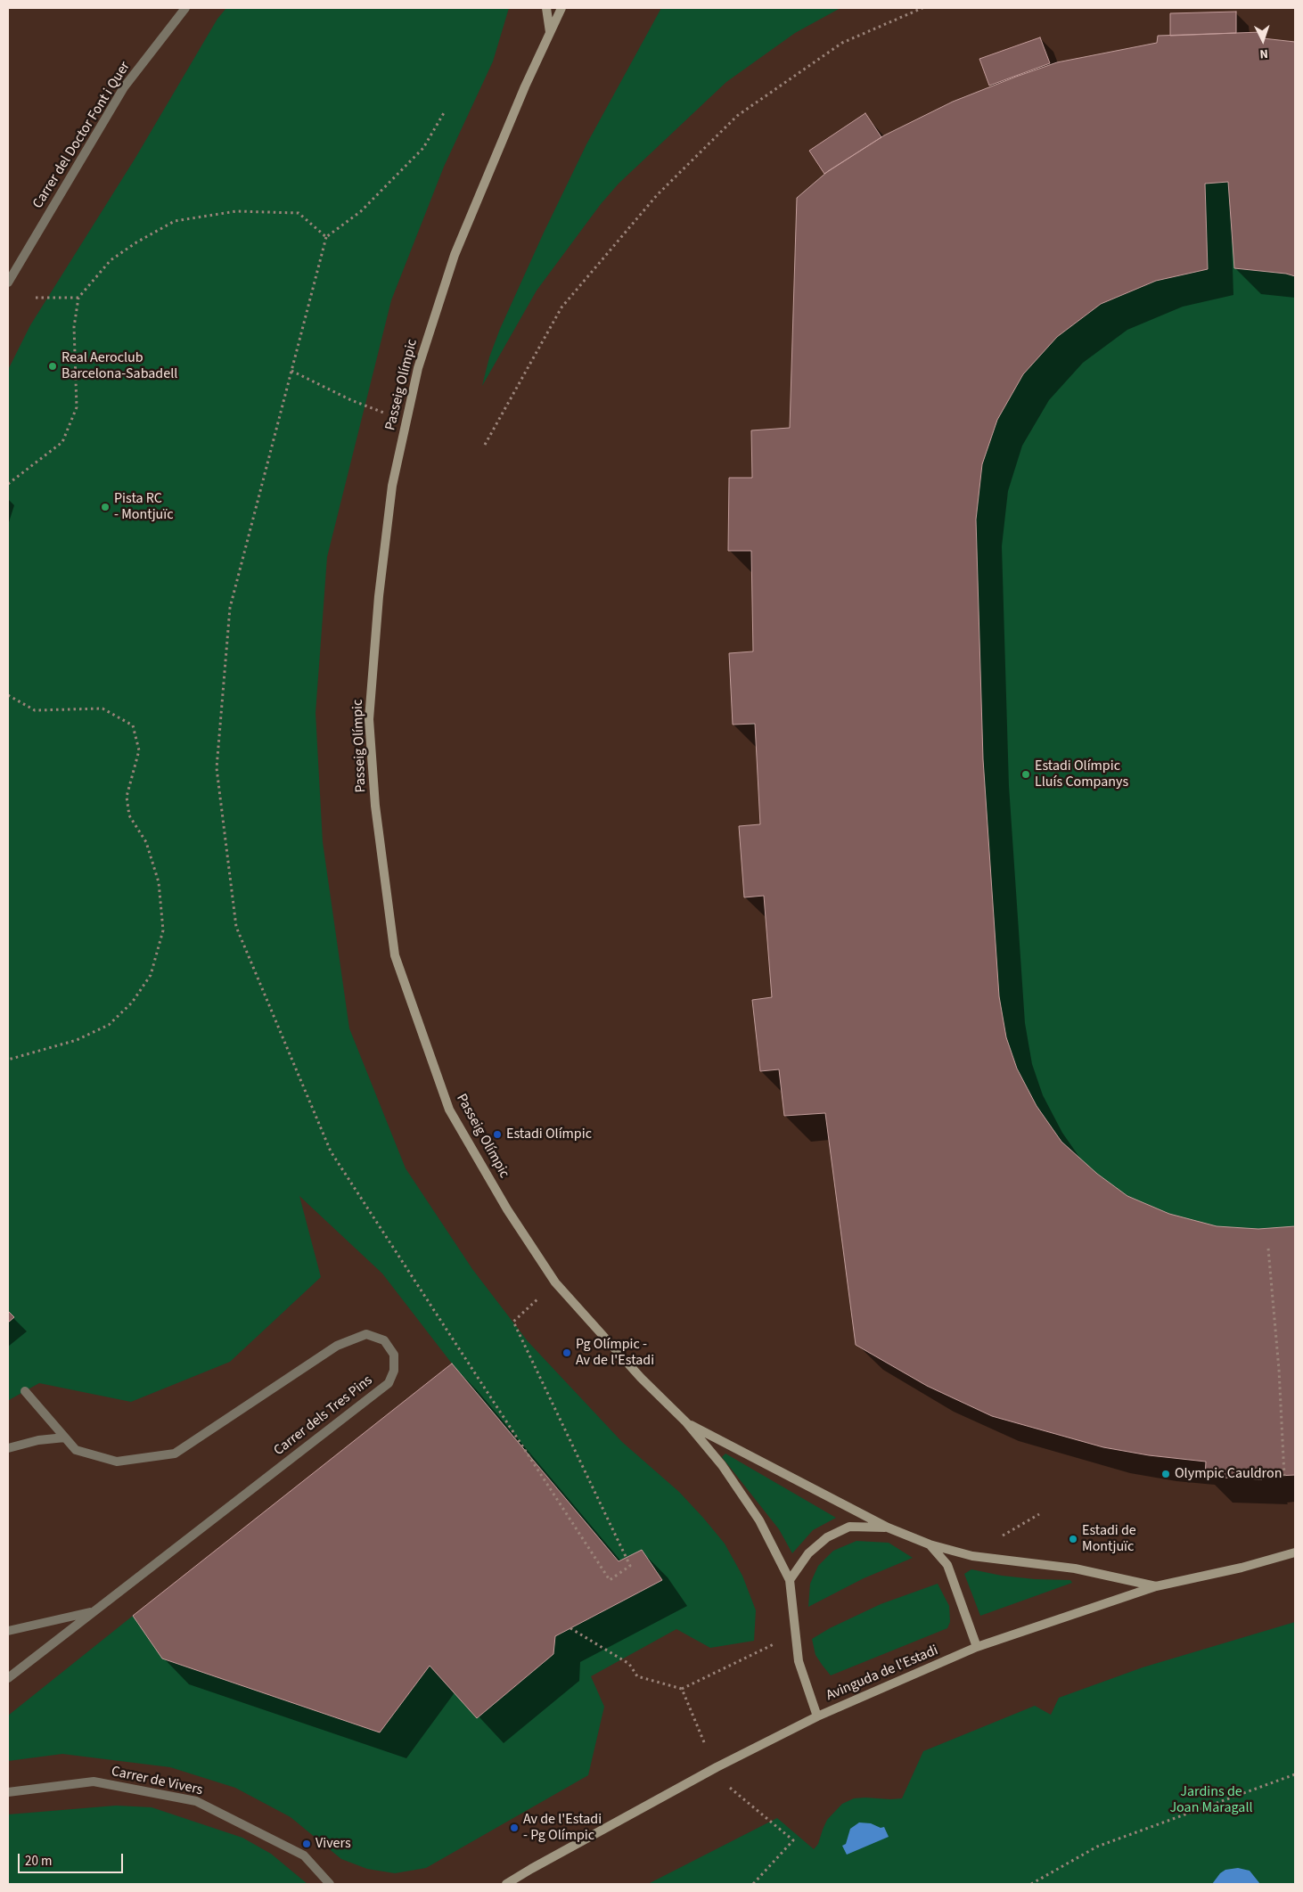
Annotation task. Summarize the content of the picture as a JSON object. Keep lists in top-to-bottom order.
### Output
{
  "streets": {
    "street": [
      "Carrer del Doctor Font i Quer",
      "Passeig Olímpic",
      "Carrer dels Tres Pins",
      "Avinguda de l'Estadi",
      "Carrer de Vivers"
    ]
  },
  "parks": ["Jardins de Joan Maragall"],
  "places": [
    "Real Aeroclub Barcelona-Sabadell",
    "Pista RC - Montjuïc",
    "Estadi Olímpic Lluís Companys",
    "Estadi Olímpic",
    "Pg Olímpic - Av de l'Estadi",
    "Olympic Cauldron",
    "Estadi de Montjuïc",
    "Av de l'Estadi - Pg Olímpic",
    "Vivers"
  ],
  "scale_bar": "20 m",
  "north": "bottom"
}
